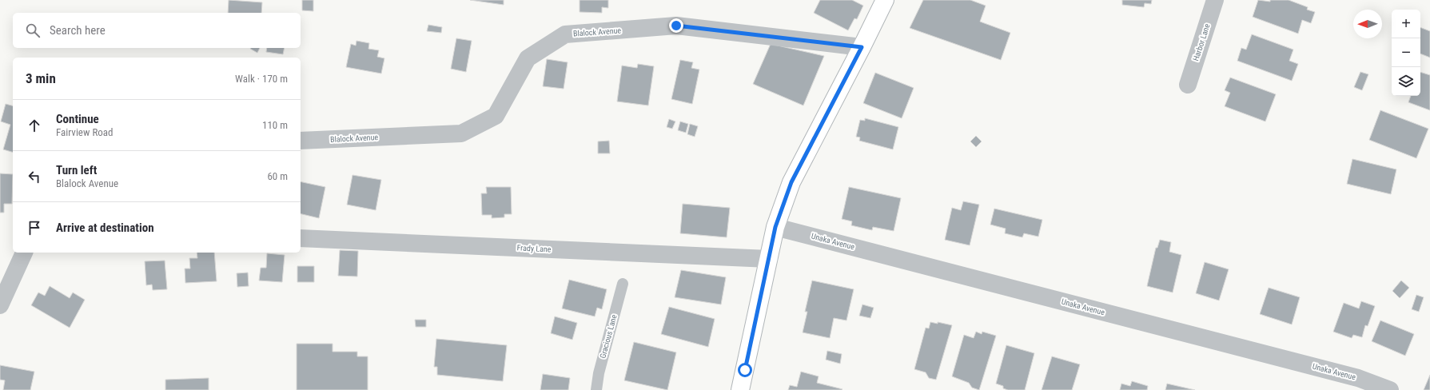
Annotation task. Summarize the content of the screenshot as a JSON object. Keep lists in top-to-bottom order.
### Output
{
  "streets": {
    "street": [
      "Blalock Avenue",
      "Harbor Lane",
      "Unaka Avenue",
      "Frady Lane"
    ],
    "lane": ["Gracious Lane"]
  },
  "north": "left",
  "page": {
    "map_buttons": ["+", "−"],
    "search": "Search here",
    "heading": ["3 min", "Walk · 170 m"],
    "list": [
      ["Continue", "Fairview Road", "110 m"],
      ["Turn left", "Blalock Avenue", "60 m"],
      "Arrive at destination"
    ]
  }
}
